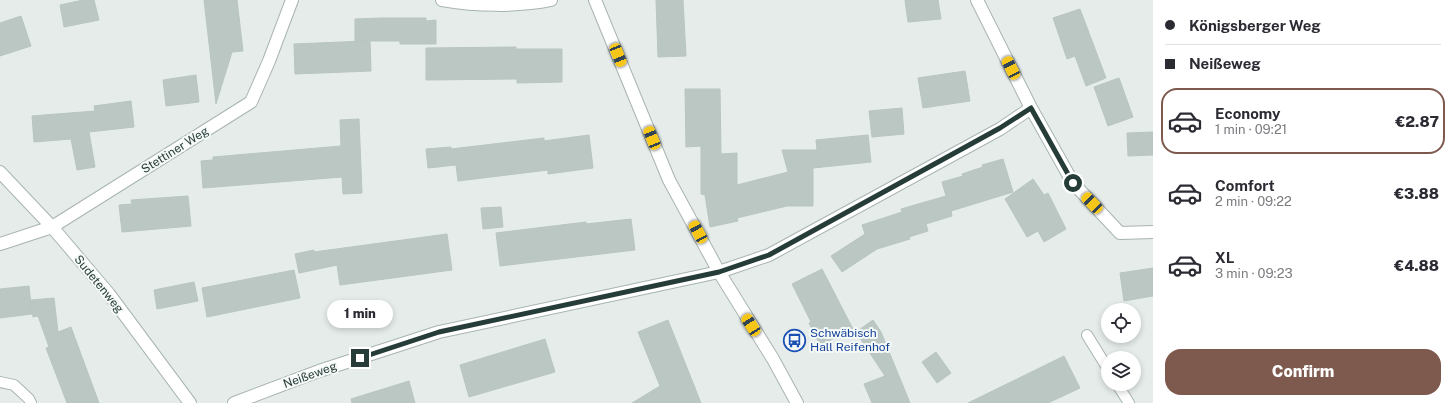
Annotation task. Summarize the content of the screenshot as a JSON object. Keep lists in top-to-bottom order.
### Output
{
  "streets": {
    "street": ["Stettiner Weg", "Sudetenweg", "Neißeweg"]
  },
  "crossings": [
    ["Stettiner Weg", "Sudetenweg"]
  ],
  "places": {
    "bus stop": ["Schwäbisch Hall Reifenhof"]
  },
  "page": {
    "banner": ["Königsberger Weg", "Neißeweg"],
    "list": [
      {
        "name": "Economy",
        "note": "1 min · 09:21",
        "value": "€2.87"
      },
      {
        "name": "Comfort",
        "note": "2 min · 09:22",
        "value": "€3.88"
      },
      {
        "name": "XL",
        "note": "3 min · 09:23",
        "value": "€4.88"
      }
    ],
    "bubble": "1 min",
    "buttons": "Confirm"
  }
}
